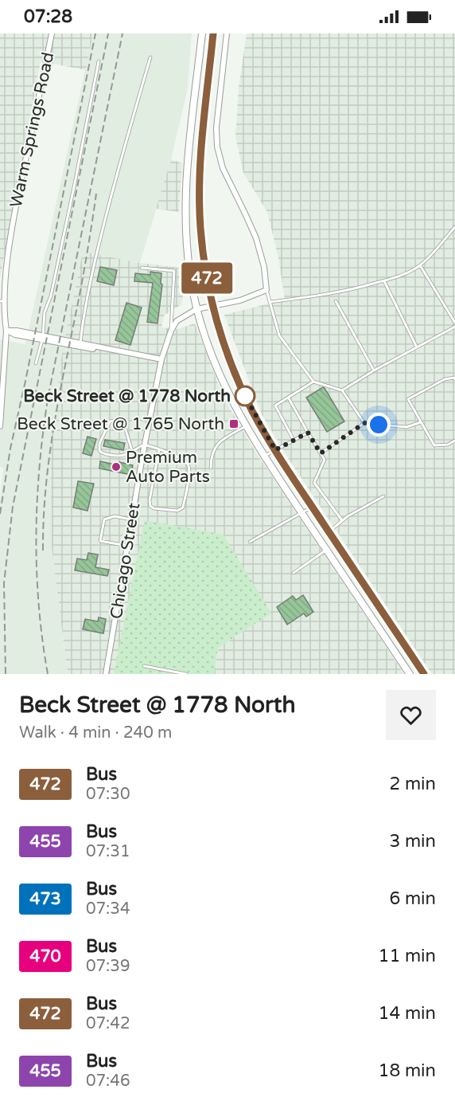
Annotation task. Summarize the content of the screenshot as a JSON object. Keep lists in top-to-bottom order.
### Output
{
  "streets": {
    "street": ["Warm Springs Road", "Chicago Street"]
  },
  "places": {
    "other": ["Beck Street @ 1778 North", "Premium Auto Parts"],
    "transit": ["Beck Street @ 1765 North"]
  },
  "lines": ["bus line 472"],
  "page": {
    "status": "07:28",
    "on_map": "472",
    "heading": ["Beck Street @ 1778 North", "Walk · 4 min · 240 m"],
    "list": [
      {
        "mark": "472",
        "name": "Bus",
        "note": "07:30",
        "value": "2 min"
      },
      {
        "mark": "455",
        "name": "Bus",
        "note": "07:31",
        "value": "3 min"
      },
      {
        "mark": "473",
        "name": "Bus",
        "note": "07:34",
        "value": "6 min"
      },
      {
        "mark": "470",
        "name": "Bus",
        "note": "07:39",
        "value": "11 min"
      },
      {
        "mark": "472",
        "name": "Bus",
        "note": "07:42",
        "value": "14 min"
      },
      {
        "mark": "455",
        "name": "Bus",
        "note": "07:46",
        "value": "18 min"
      }
    ]
  }
}
